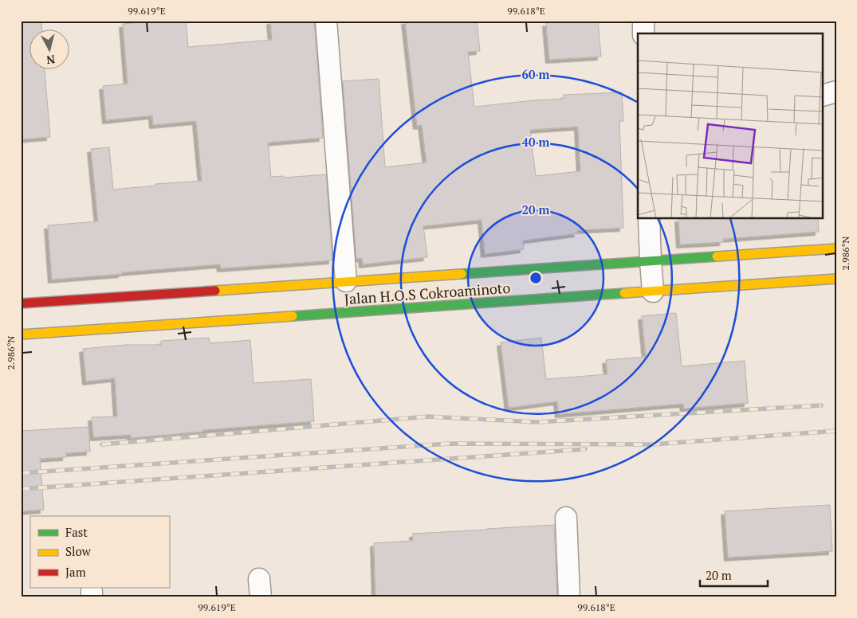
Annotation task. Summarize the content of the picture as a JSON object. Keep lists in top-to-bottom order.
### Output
{
  "streets": {
    "main road": ["Jalan H.O.S Cokroaminoto"]
  },
  "legend": ["Fast", "Slow", "Jam"],
  "scale_bar": "20 m",
  "north": "bottom",
  "coordinates": ["99.619°E", "99.618°E", "2.986°N"],
  "rings": ["60 m", "40 m", "20 m"]
}
